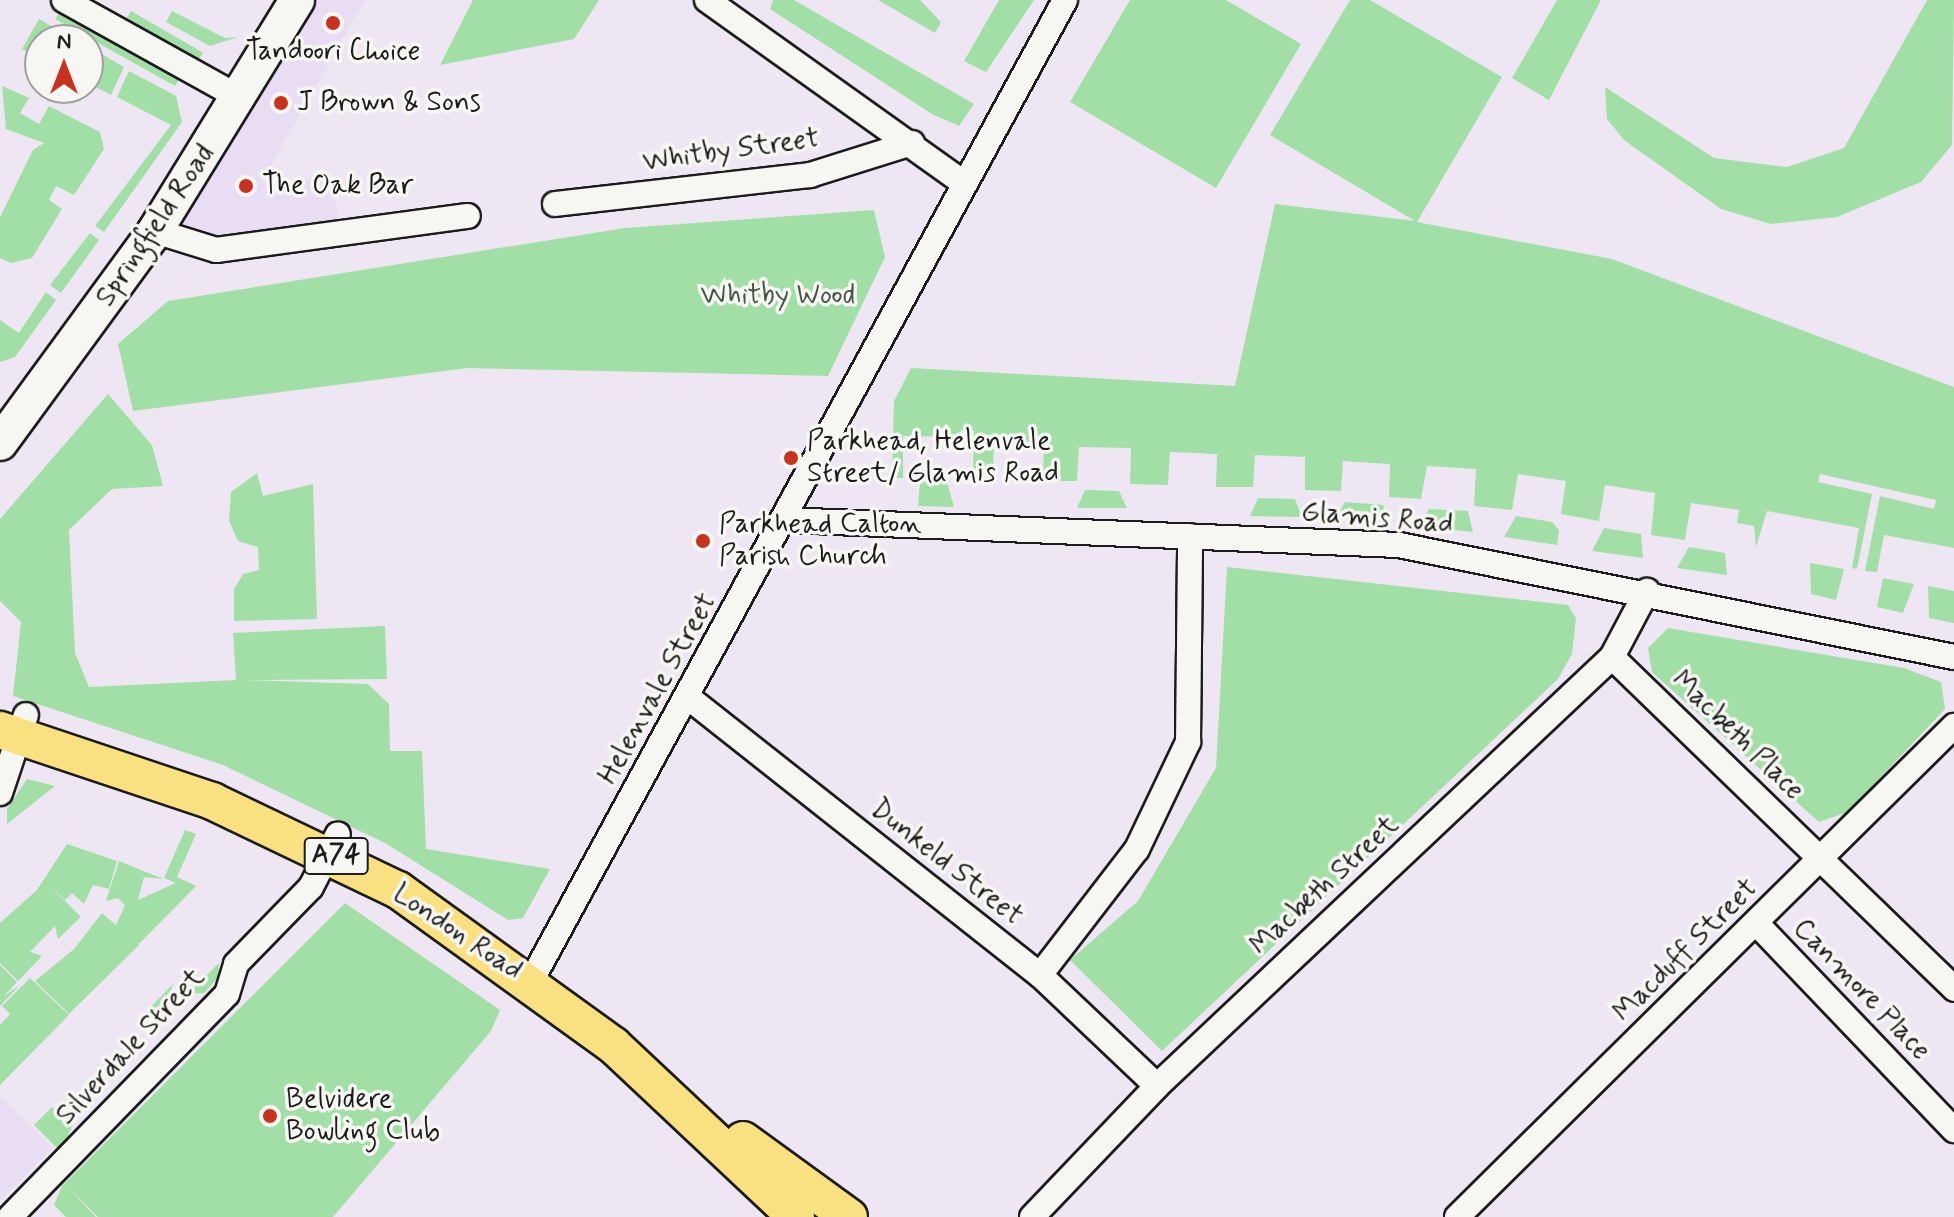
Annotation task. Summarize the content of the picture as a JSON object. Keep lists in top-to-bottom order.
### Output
{
  "streets": {
    "main road": ["A74", "London Road"],
    "street": [
      "Whitby Street",
      "Springfield Road",
      "Glamis Road",
      "Helenvale Street",
      "Macbeth Place",
      "Dunkeld Street",
      "Macbeth Street",
      "Macduff Street",
      "Canmore Place",
      "Silverdale Street"
    ]
  },
  "crossings": [
    ["Glamis Road", "Helenvale Street"],
    ["Glamis Road", "Macbeth Street"],
    ["Helenvale Street", "Dunkeld Street"],
    ["Helenvale Street", "London Road"],
    ["Macbeth Place", "Macbeth Street"],
    ["Macbeth Place", "Macduff Street"],
    ["Dunkeld Street", "Macbeth Street"],
    ["London Road", "Silverdale Street"],
    ["Macduff Street", "Canmore Place"]
  ],
  "parks": ["Whitby Wood"],
  "places": [
    "Tandoori Choice",
    "J Brown & Sons",
    "The Oak Bar",
    "Parkhead, Helenvale Street/ Glamis Road",
    "Parkhead Calton Parish Church",
    "Belvidere Bowling Club"
  ],
  "north": "top"
}
